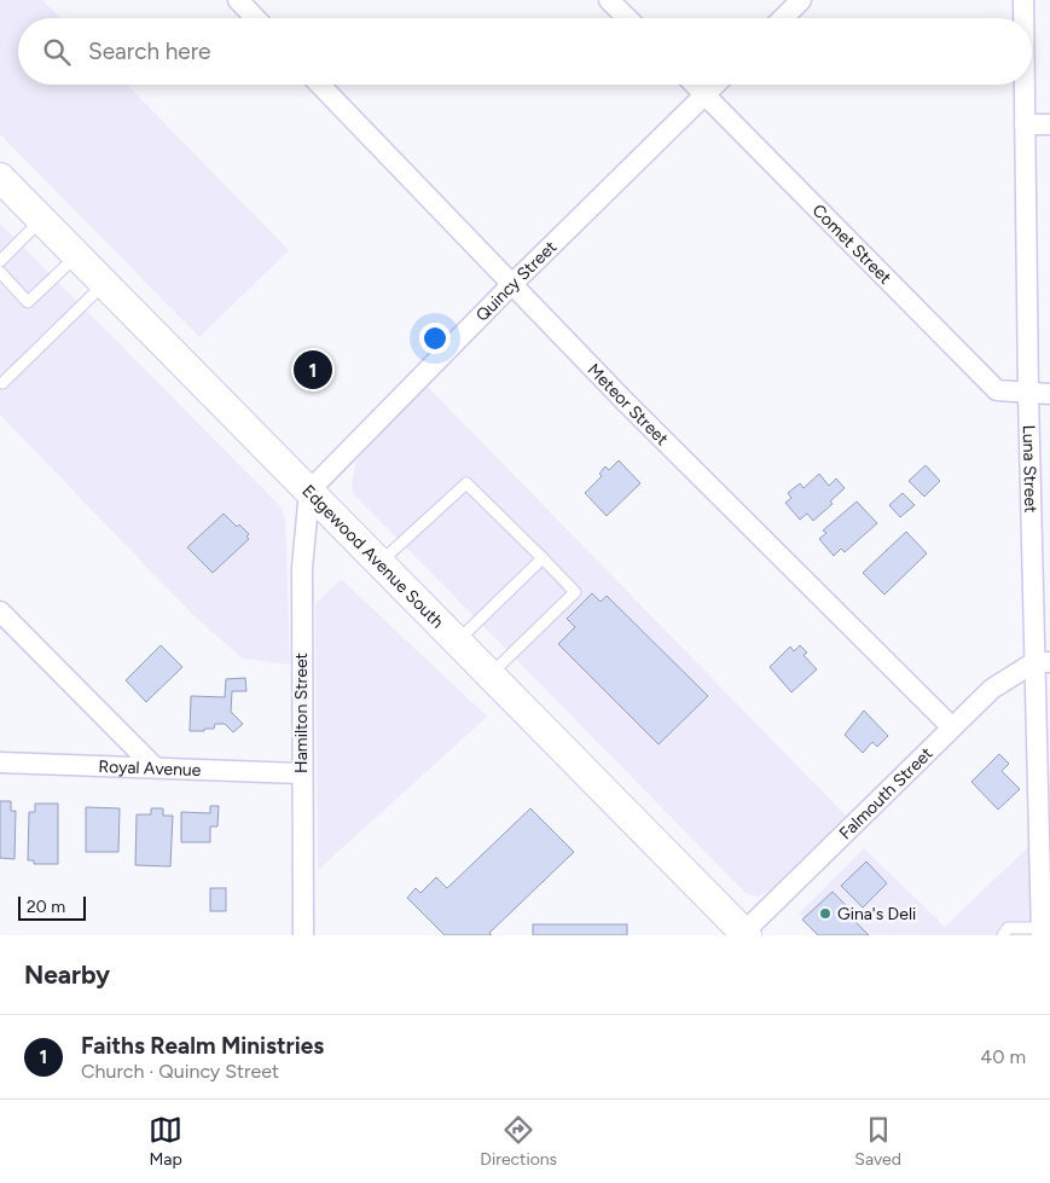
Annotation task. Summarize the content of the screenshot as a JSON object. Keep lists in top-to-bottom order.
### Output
{
  "streets": {
    "main road": ["Edgewood Avenue South"],
    "street": [
      "Comet Street",
      "Quincy Street",
      "Meteor Street",
      "Luna Street",
      "Hamilton Street",
      "Royal Avenue",
      "Falmouth Street"
    ]
  },
  "crossings": [
    ["Comet Street", "Quincy Street"],
    ["Comet Street", "Luna Street"],
    ["Quincy Street", "Meteor Street"],
    ["Quincy Street", "Edgewood Avenue South"],
    ["Quincy Street", "Hamilton Street"],
    ["Meteor Street", "Falmouth Street"],
    ["Luna Street", "Falmouth Street"],
    ["Edgewood Avenue South", "Hamilton Street"],
    ["Edgewood Avenue South", "Falmouth Street"],
    ["Hamilton Street", "Royal Avenue"]
  ],
  "places": ["Gina's Deli"],
  "scale_bar": "20 m",
  "page": {
    "search": "Search here",
    "pins": "1",
    "scale": "20 m",
    "heading": "Nearby",
    "list": [
      {
        "mark": "1",
        "name": "Faiths Realm Ministries",
        "note": "Church · Quincy Street",
        "value": "40 m"
      }
    ],
    "nav": ["Map", "Directions", "Saved"]
  }
}
